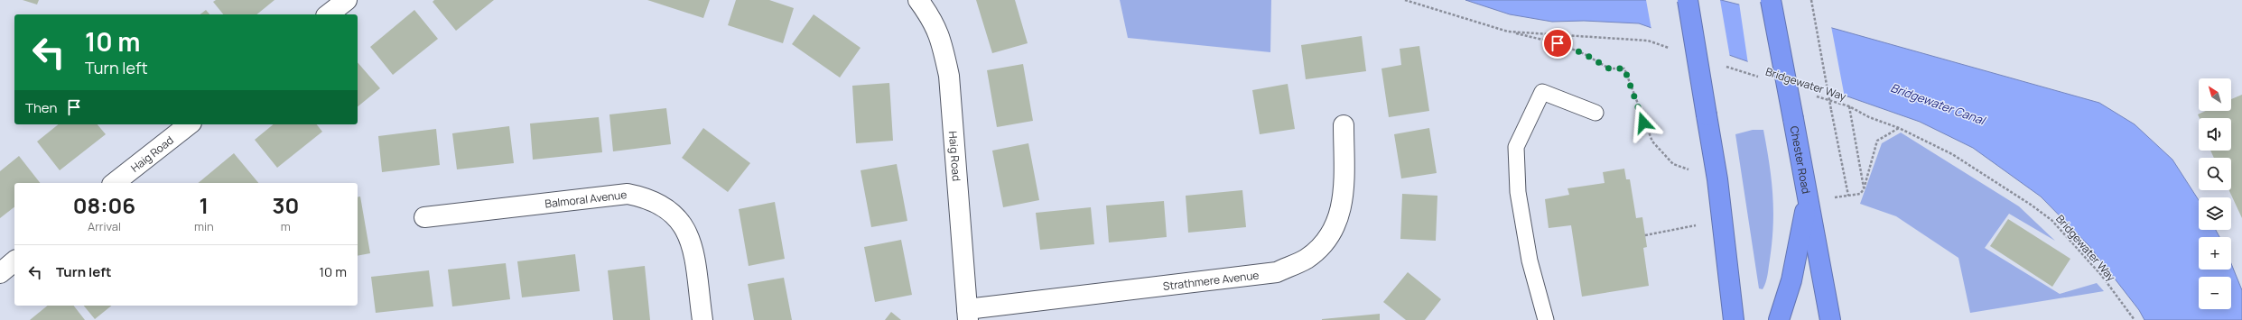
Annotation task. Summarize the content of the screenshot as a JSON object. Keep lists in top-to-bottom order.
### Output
{
  "streets": {
    "highway": ["Chester Road"],
    "street": ["Haig Road", "Balmoral Avenue", "Strathmere Avenue"],
    "path": ["Bridgewater Way"]
  },
  "crossings": [
    ["Haig Road", "Strathmere Avenue"]
  ],
  "water": ["Bridgewater Canal"],
  "north": "top left",
  "page": {
    "turn": ["10 m", "Turn left"],
    "map_buttons": ["+", "−"],
    "then": "Then",
    "eta": [
      "08:06",
      "Arrival",
      "1",
      "min",
      "30",
      "m"
    ],
    "list": [
      {
        "name": "Turn left",
        "value": "10 m"
      }
    ]
  }
}
